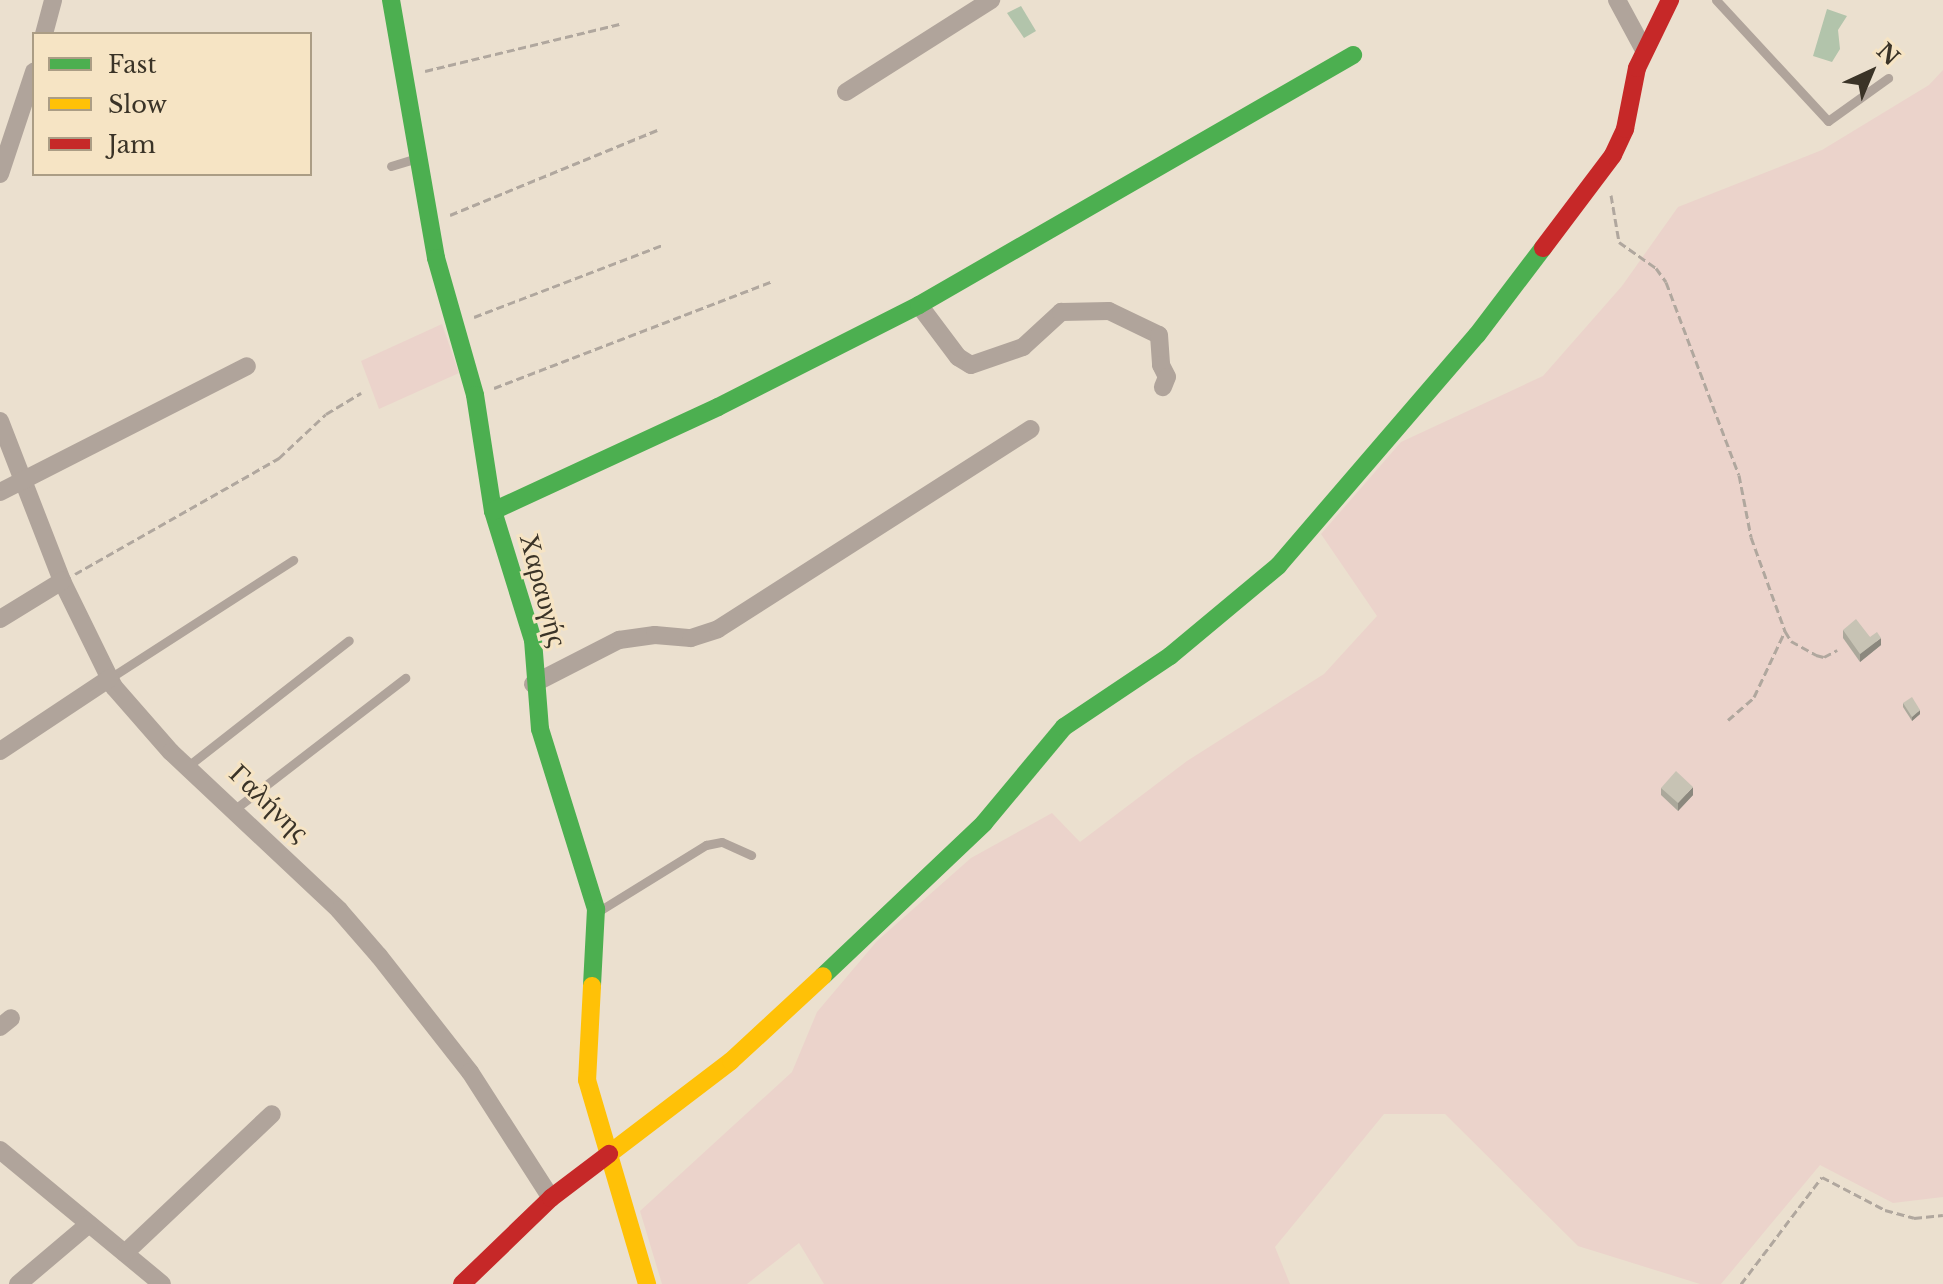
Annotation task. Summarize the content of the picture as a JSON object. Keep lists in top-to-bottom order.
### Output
{
  "streets": {
    "street": ["Χαραυγής", "Γαλήνης"]
  },
  "legend": ["Fast", "Slow", "Jam"],
  "north": "top right"
}
